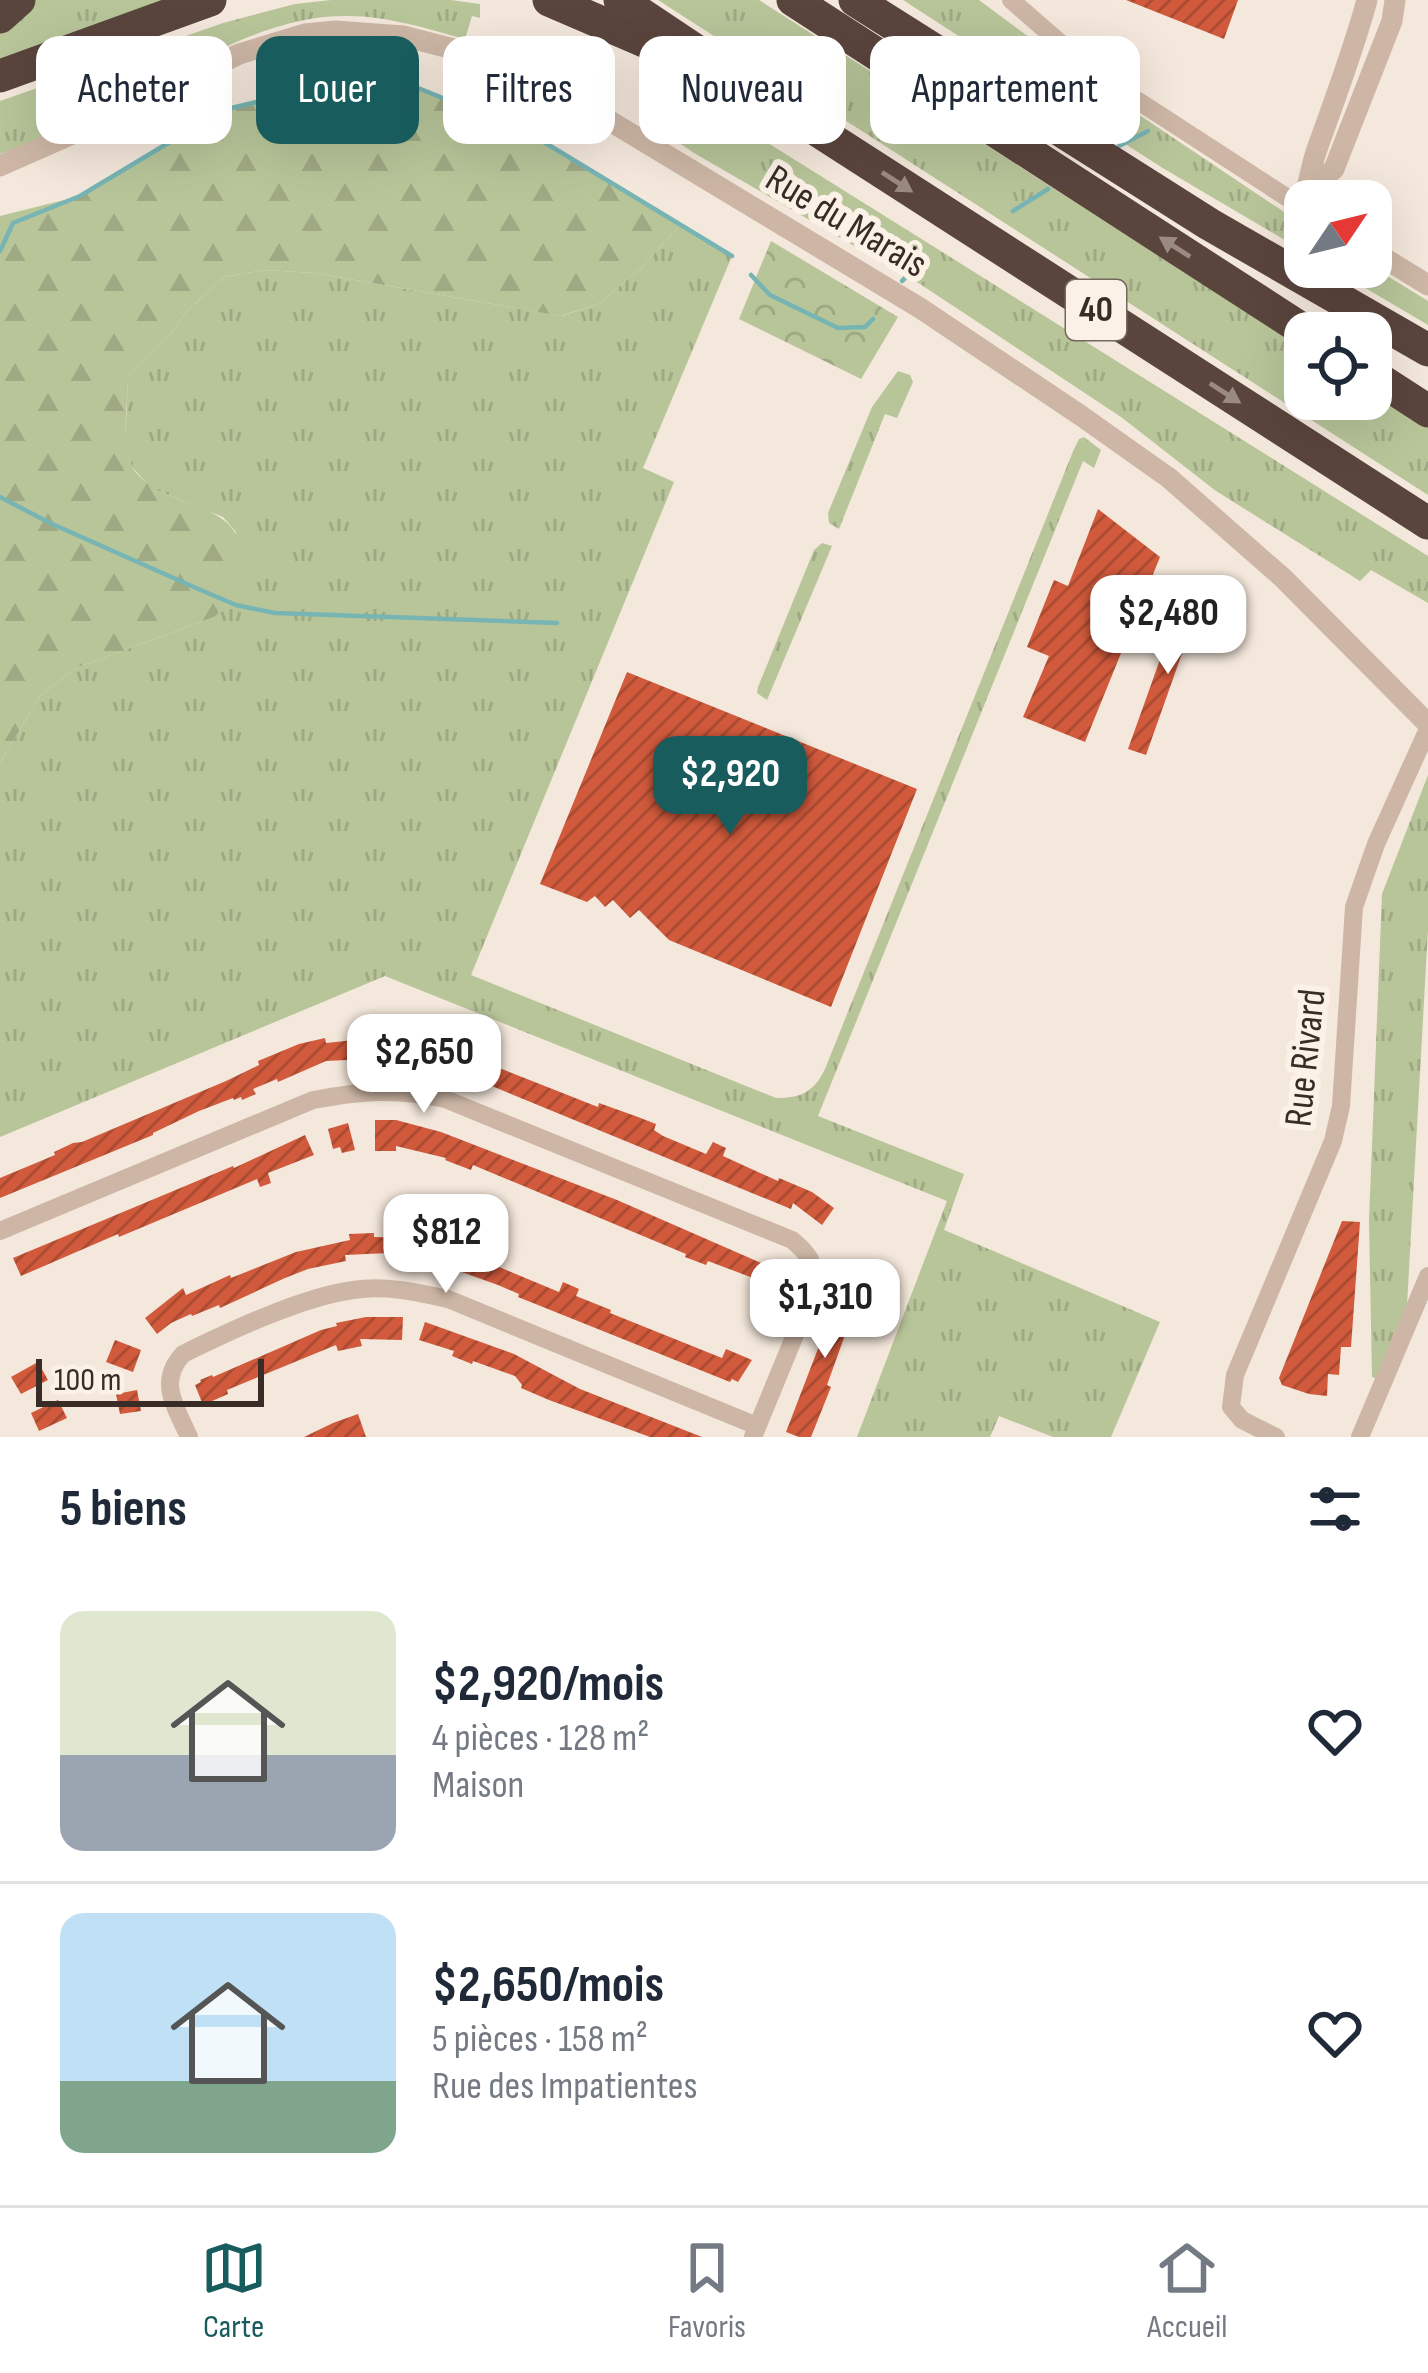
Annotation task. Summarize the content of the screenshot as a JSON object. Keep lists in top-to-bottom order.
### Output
{
  "streets": {
    "highway": ["40"],
    "street": ["Rue du Marais", "Rue Rivard"]
  },
  "crossings": [
    ["Rue du Marais", "Rue Rivard"]
  ],
  "scale_bar": "100 m",
  "north": "top right",
  "page": {
    "chip": [
      "Acheter",
      "Louer",
      "Filtres",
      "Nouveau",
      "Appartement"
    ],
    "price": [
      "$2,480",
      "$2,920",
      "$2,650",
      "$812",
      "$1,310"
    ],
    "scale": "100 m",
    "heading": "5 biens",
    "list": [
      {
        "name": "$2,920/mois",
        "note": "4 pièces · 128 m² · Maison"
      },
      {
        "name": "$2,650/mois",
        "note": "5 pièces · 158 m² · Rue des Impatientes"
      }
    ],
    "tabs": ["Carte", "Favoris", "Accueil"]
  }
}
